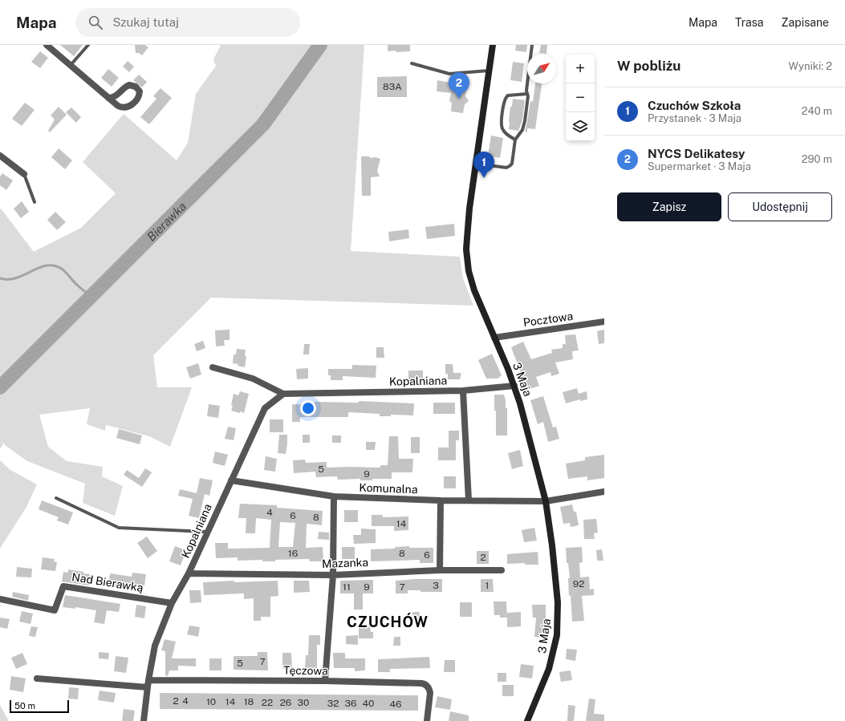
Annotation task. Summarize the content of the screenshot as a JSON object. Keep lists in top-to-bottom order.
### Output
{
  "streets": {
    "main road": ["3 Maja"],
    "street": [
      "Pocztowa",
      "Kopalniana",
      "Komunalna",
      "Mazanka",
      "Nad Bierawką",
      "Tęczowa"
    ]
  },
  "crossings": [
    ["Pocztowa", "3 Maja"],
    ["3 Maja", "Kopalniana"],
    ["3 Maja", "Komunalna"],
    ["Kopalniana", "Komunalna"],
    ["Kopalniana", "Mazanka"],
    ["Kopalniana", "Nad Bierawką"],
    ["Kopalniana", "Tęczowa"]
  ],
  "districts": ["CZUCHÓW"],
  "water": ["Bierawka"],
  "house_numbers": [
    "83A",
    "5",
    "9",
    "4",
    "6",
    "8",
    "14",
    "16",
    "8",
    "6",
    "2",
    "92",
    "3",
    "1",
    "11",
    "9",
    "7",
    "7",
    "5",
    "2",
    "4",
    "10",
    "14",
    "18",
    "22",
    "26",
    "30",
    "32",
    "36",
    "40",
    "46"
  ],
  "scale_bar": "50 m",
  "north": "top right",
  "page": {
    "header": "Mapa",
    "search": "Szukaj tutaj",
    "nav": ["Mapa", "Trasa", "Zapisane"],
    "heading": ["W pobliżu", "Wyniki: 2"],
    "map_buttons": ["+", "−"],
    "pins": ["2", "1"],
    "list": [
      {
        "mark": "1",
        "name": "Czuchów Szkoła",
        "note": "Przystanek · 3 Maja",
        "value": "240 m"
      },
      {
        "mark": "2",
        "name": "NYCS Delikatesy",
        "note": "Supermarket · 3 Maja",
        "value": "290 m"
      }
    ],
    "buttons": ["Zapisz", "Udostępnij"],
    "scale": "50 m"
  }
}
